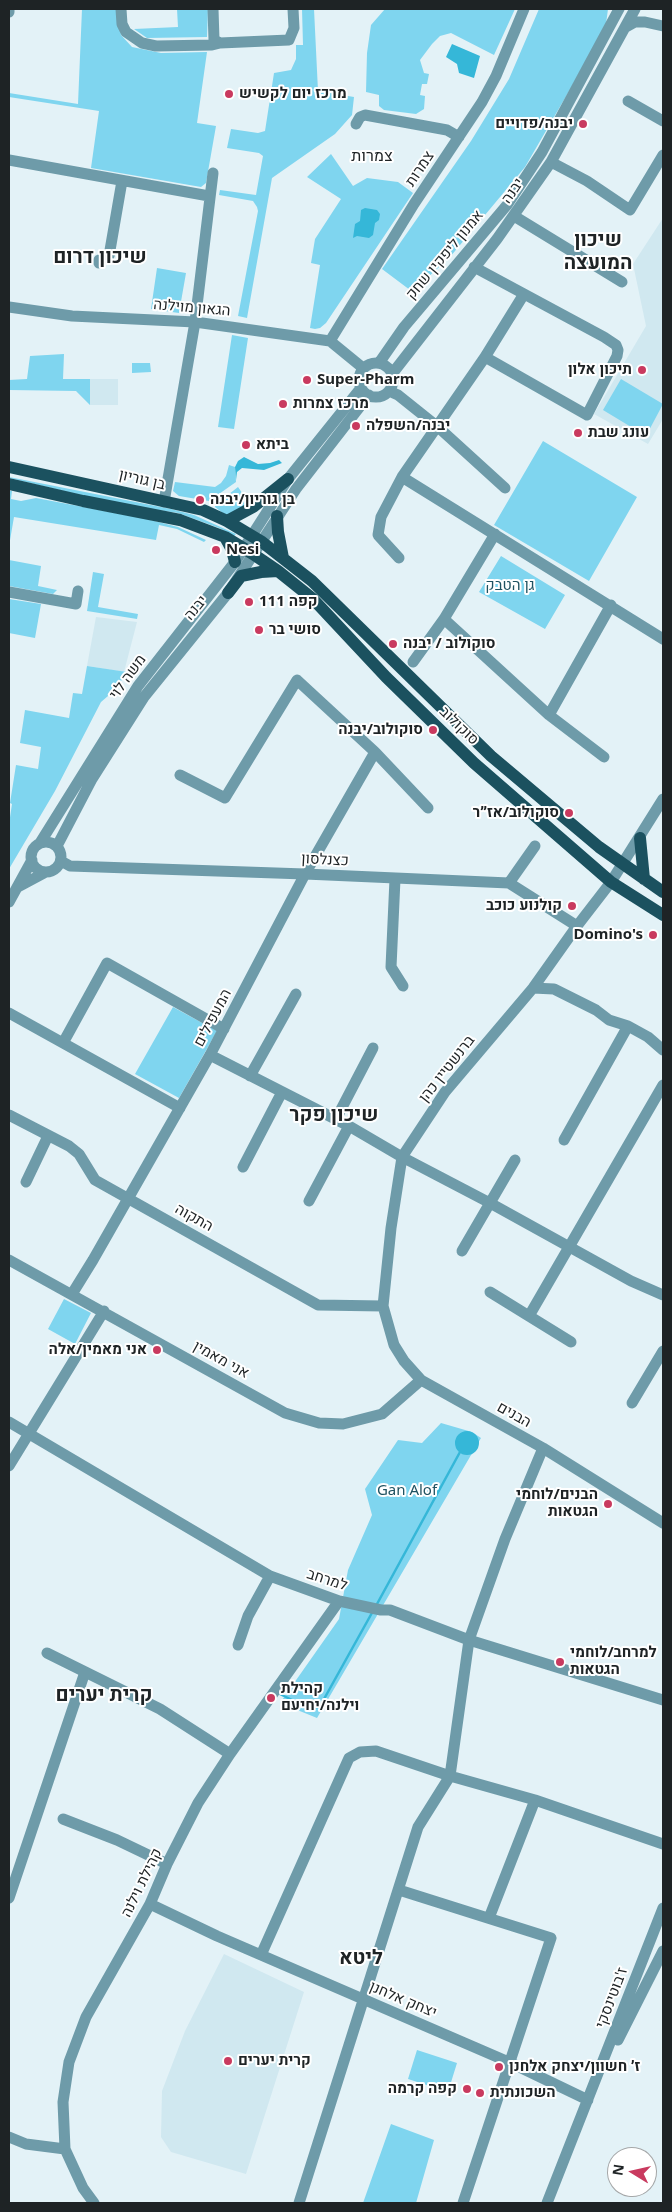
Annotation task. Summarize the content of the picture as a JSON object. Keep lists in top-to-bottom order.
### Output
{
  "streets": {
    "main road": ["בן גוריון", "סוקולוב"],
    "street": [
      "צמרות",
      "יבנה",
      "אמנון ליפקין שחק",
      "הגאון מוילנה",
      "משה לוי",
      "כצנלסון",
      "המעפילים",
      "ברנשטיין כהן",
      "התקוה",
      "אני מאמין",
      "הבנים",
      "למרחב",
      "קהילת וילנה",
      "ז'בוטינסקי",
      "יצחק אלחנן"
    ]
  },
  "crossings": [
    ["צמרות", "הגאון מוילנה"],
    ["יבנה", "אמנון ליפקין שחק"],
    ["יבנה", "בן גוריון"],
    ["יבנה", "משה לוי"],
    ["יבנה", "סוקולוב"],
    ["יבנה", "כצנלסון"],
    ["בן גוריון", "משה לוי"],
    ["בן גוריון", "סוקולוב"],
    ["משה לוי", "סוקולוב"],
    ["משה לוי", "כצנלסון"],
    ["סוקולוב", "ברנשטיין כהן"],
    ["כצנלסון", "המעפילים"],
    ["המעפילים", "התקוה"],
    ["המעפילים", "אני מאמין"],
    ["ברנשטיין כהן", "התקוה"],
    ["ברנשטיין כהן", "הבנים"],
    ["התקוה", "הבנים"],
    ["אני מאמין", "הבנים"],
    ["למרחב", "קהילת וילנה"],
    ["קהילת וילנה", "יצחק אלחנן"],
    ["ז'בוטינסקי", "יצחק אלחנן"]
  ],
  "districts": [
    "צמרות",
    "שיכון המועצה",
    "שיכון דרום",
    "שיכון פקר",
    "קרית יערים",
    "ליטא"
  ],
  "parks": ["גן הטבק", "Gan Alof"],
  "places": [
    "מרכז יום לקשיש",
    "יבנה/פדויים",
    "תיכון אלון",
    "Super-Pharm",
    "מרכז צמרות",
    "יבנה/השפלה",
    "עונג שבת",
    "ביתא",
    "בן גוריון/יבנה",
    "Nesi",
    "קפה 111",
    "סושי בר",
    "סוקולוב / יבנה",
    "סוקולוב/יבנה",
    "סוקולוב/אז״ר",
    "קולנוע כוכב",
    "Domino's",
    "אני מאמין/אלה",
    "הבנים/לוחמי הגטאות",
    "למרחב/לוחמי הגטאות",
    "קהילת וילנה/יחיעם",
    "קרית יערים",
    "ז׳ חשוון/יצחק אלחנן",
    "קפה קרמה",
    "השכונתית"
  ],
  "north": "left"
}
